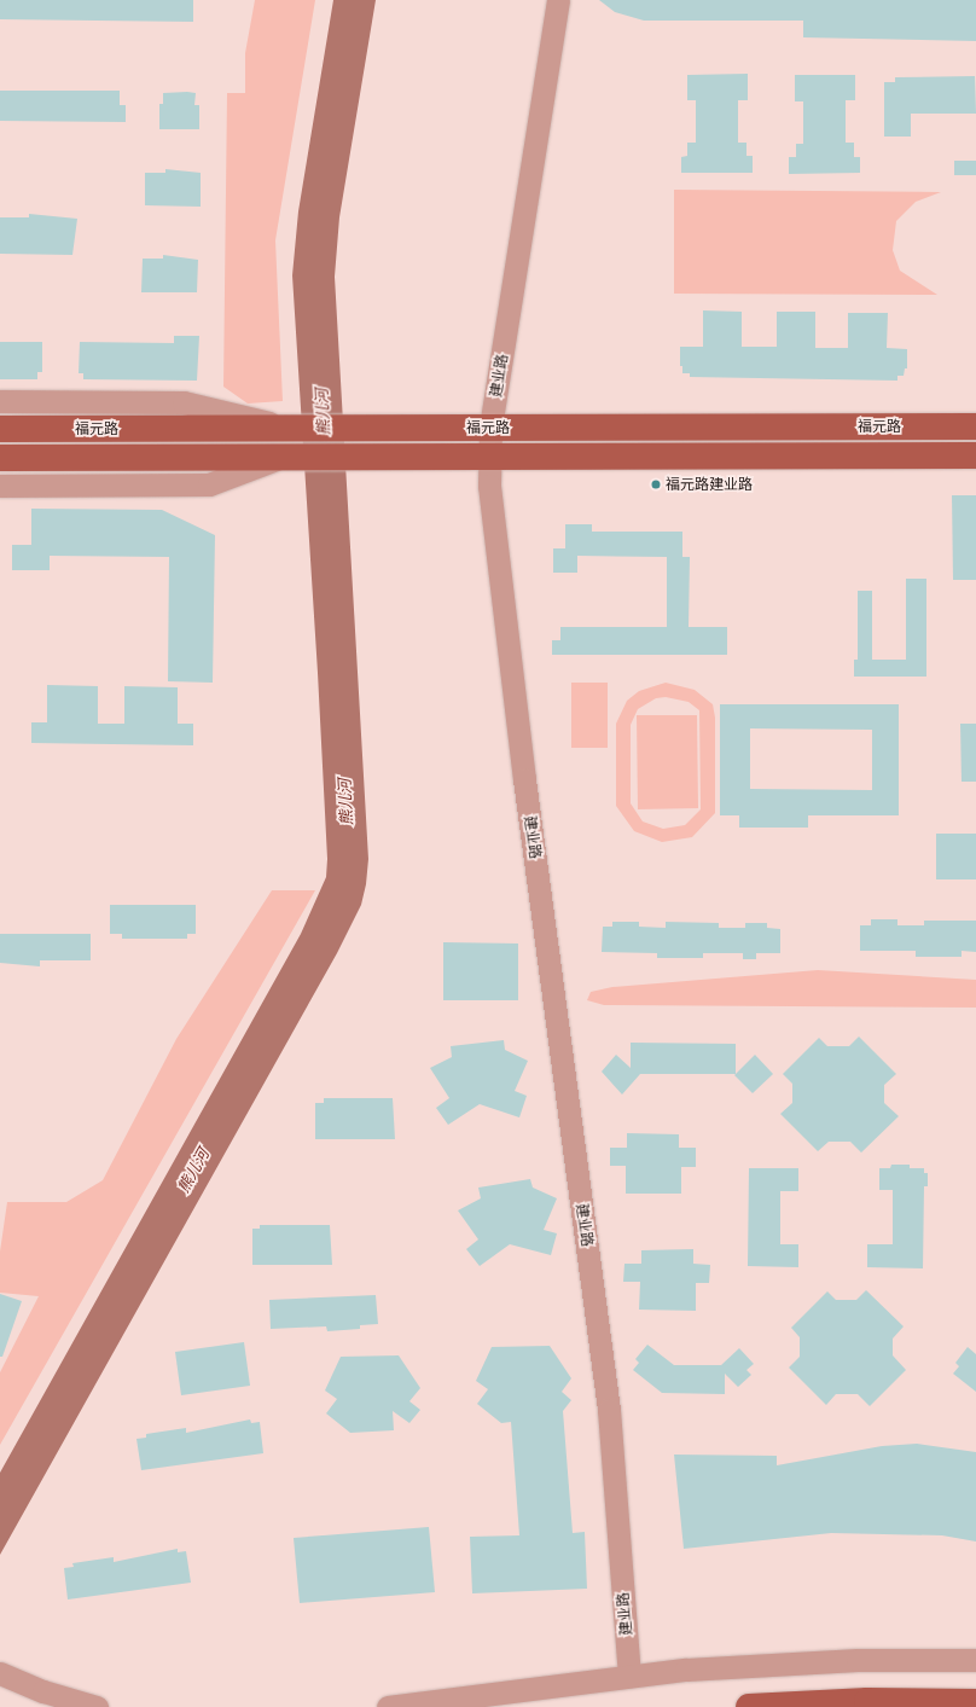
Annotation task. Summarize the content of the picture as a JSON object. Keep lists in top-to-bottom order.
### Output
{
  "streets": {
    "main road": ["福元路"],
    "street": ["建业路"]
  },
  "crossings": [
    ["建业路", "福元路"]
  ],
  "water": ["熊儿河"],
  "places": ["福元路建业路"]
}
